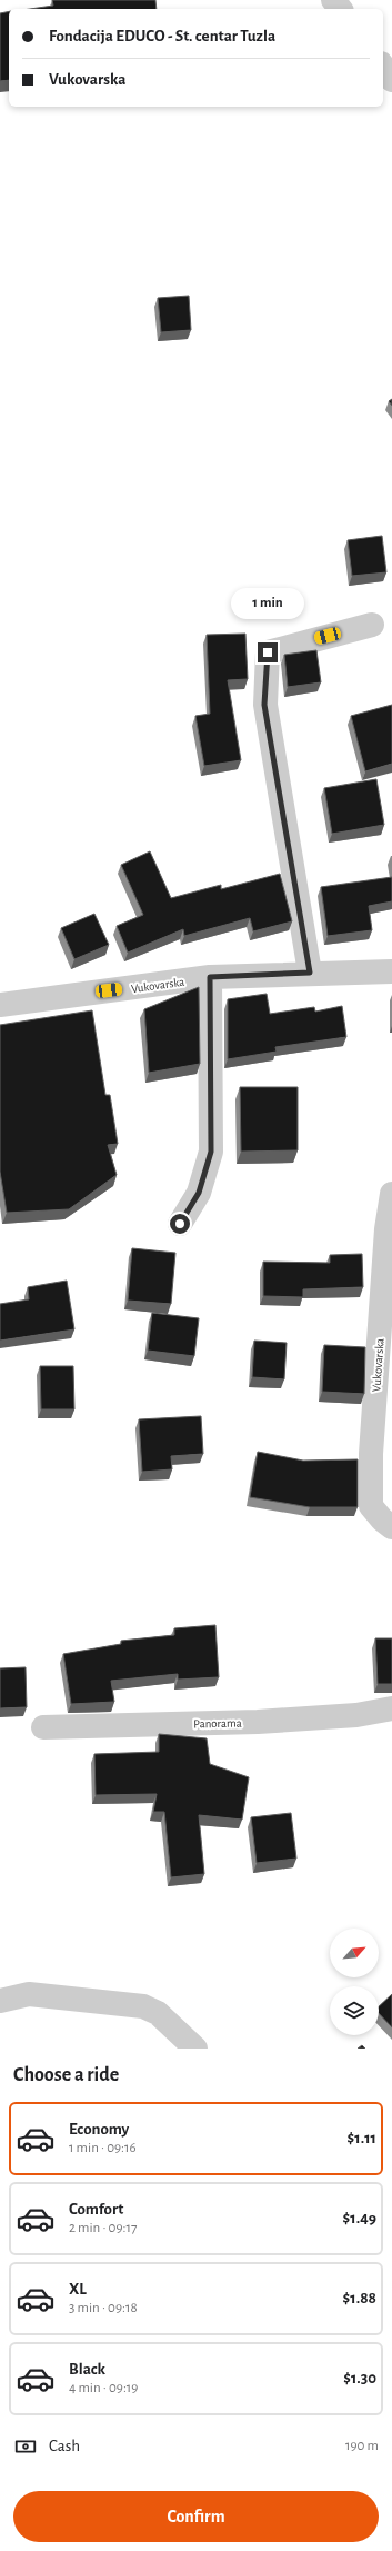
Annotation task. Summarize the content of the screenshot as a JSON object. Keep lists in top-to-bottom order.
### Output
{
  "streets": {
    "street": ["Vukovarska", "Panorama"]
  },
  "north": "top right",
  "page": {
    "banner": ["Fondacija EDUCO - St. centar Tuzla", "Vukovarska"],
    "bubble": "1 min",
    "heading": "Choose a ride",
    "list": [
      {
        "name": "Economy",
        "note": "1 min · 09:16",
        "value": "$1.11"
      },
      {
        "name": "Comfort",
        "note": "2 min · 09:17",
        "value": "$1.49"
      },
      {
        "name": "XL",
        "note": "3 min · 09:18",
        "value": "$1.88"
      },
      {
        "name": "Black",
        "note": "4 min · 09:19",
        "value": "$1.30"
      }
    ],
    "pay": ["Cash", "190 m"],
    "buttons": "Confirm"
  }
}
